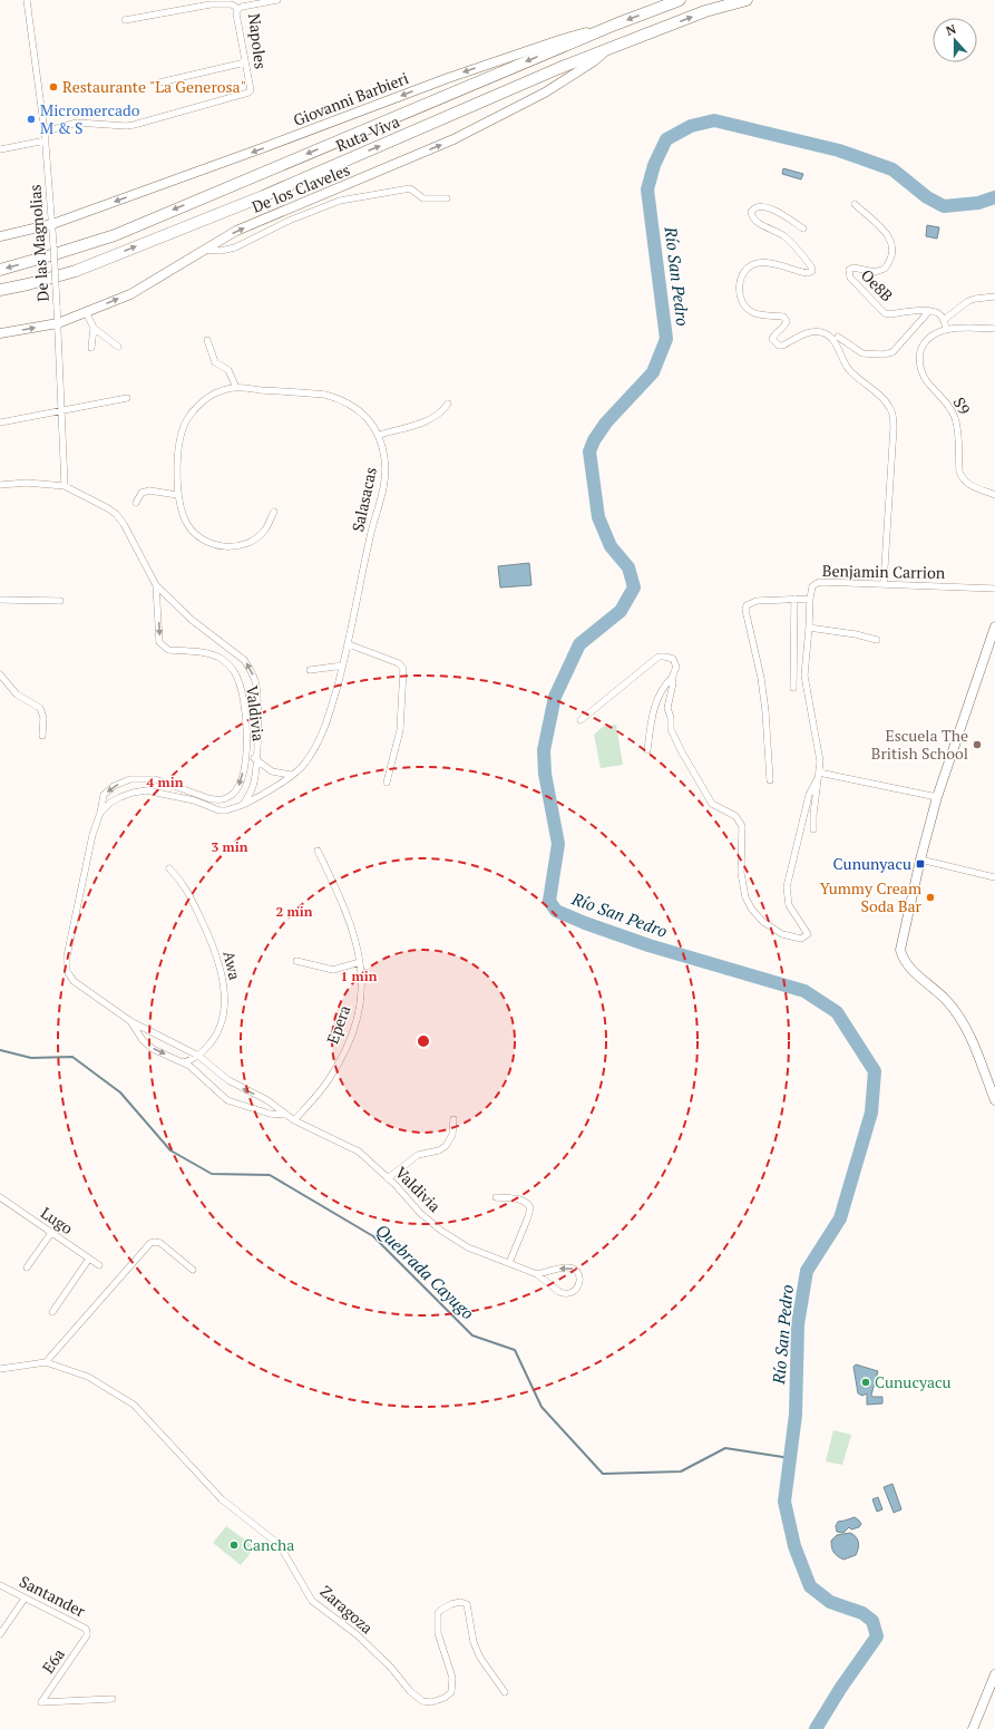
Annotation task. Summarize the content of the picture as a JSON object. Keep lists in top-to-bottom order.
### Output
{
  "streets": {
    "highway": ["Ruta Viva"],
    "main road": ["Giovanni Barbieri", "De los Claveles"],
    "street": [
      "Napoles",
      "De las Magnolias",
      "Oe8B",
      "S9",
      "Salasacas",
      "Benjamin Carrion",
      "Valdivia",
      "Awa",
      "Epera",
      "Lugo",
      "Santander",
      "Zaragoza",
      "E6a"
    ]
  },
  "crossings": [
    ["Napoles", "De las Magnolias"],
    ["Giovanni Barbieri", "Ruta Viva"],
    ["Giovanni Barbieri", "De las Magnolias"],
    ["Ruta Viva", "De los Claveles"],
    ["De los Claveles", "De las Magnolias"],
    ["Salasacas", "Valdivia"],
    ["Valdivia", "Awa"],
    ["Valdivia", "Epera"],
    ["Santander", "E6a"]
  ],
  "one_way": ["Giovanni Barbieri", "De los Claveles"],
  "water": ["Río San Pedro", "Quebrada Cayugo"],
  "places": {
    "other": [
      "Restaurante \"La Generosa\"",
      "Micromercado M & S",
      "Escuela The British School",
      "Yummy Cream Soda Bar",
      "Cunucyacu",
      "Cancha"
    ],
    "transit": ["Cununyacu"]
  },
  "north": "top",
  "rings": [
    "4 min",
    "3 min",
    "2 min",
    "1 min"
  ]
}
